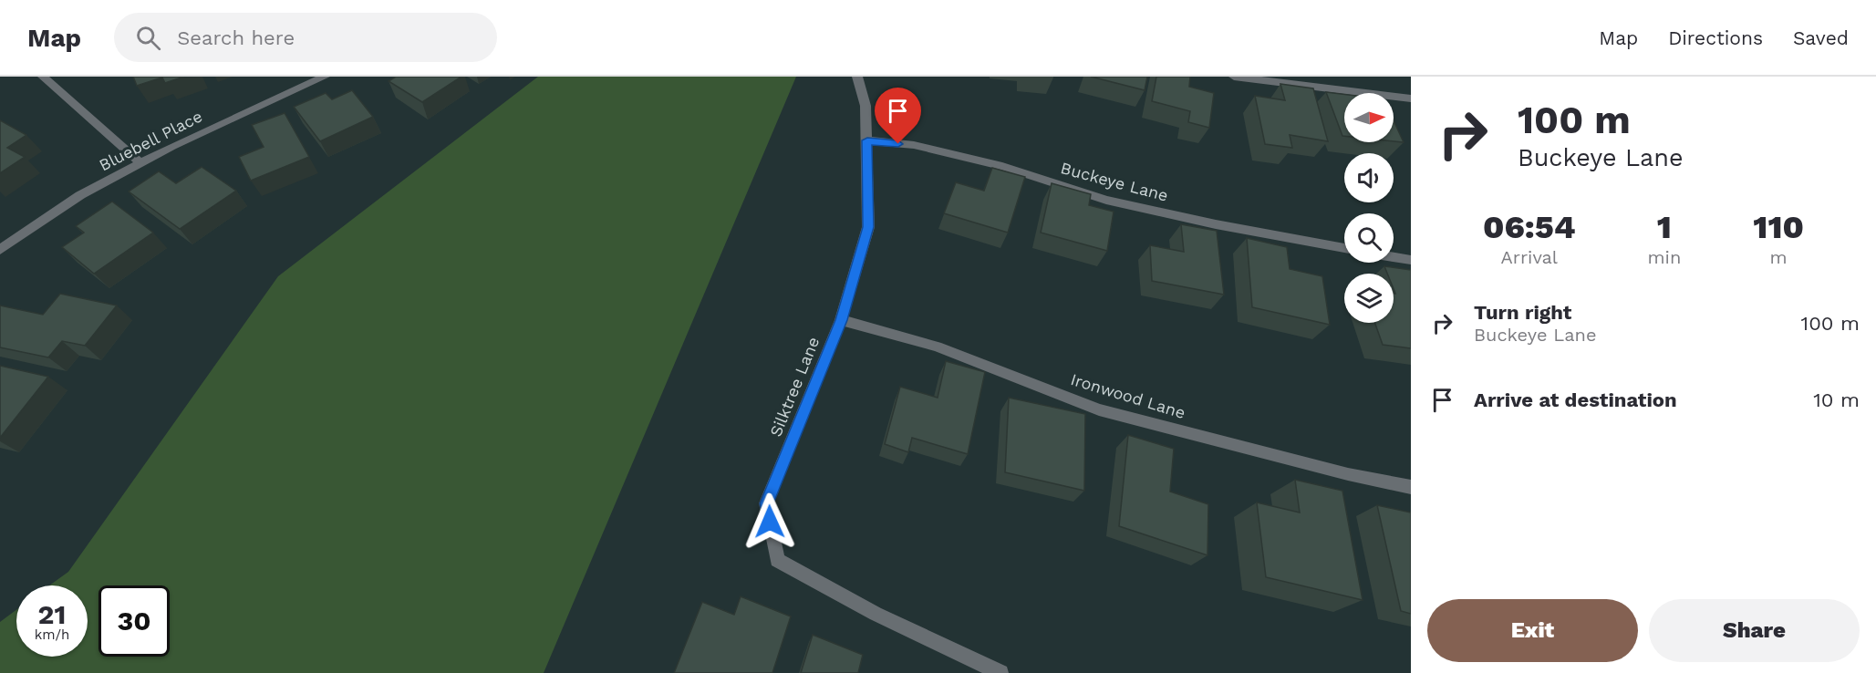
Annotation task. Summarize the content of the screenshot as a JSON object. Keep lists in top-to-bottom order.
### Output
{
  "streets": {
    "street": [
      "Bluebell Place",
      "Buckeye Lane",
      "Silktree Lane",
      "Ironwood Lane"
    ]
  },
  "crossings": [
    ["Buckeye Lane", "Silktree Lane"],
    ["Silktree Lane", "Ironwood Lane"]
  ],
  "north": "right",
  "page": {
    "header": "Map",
    "search": "Search here",
    "nav": ["Map", "Directions", "Saved"],
    "turn": ["100 m", "Buckeye Lane"],
    "eta": [
      "06:54",
      "Arrival",
      "1",
      "min",
      "110",
      "m"
    ],
    "list": [
      {
        "name": "Turn right",
        "note": "Buckeye Lane",
        "value": "100 m"
      },
      {
        "name": "Arrive at destination",
        "value": "10 m"
      }
    ],
    "speed": "21 km/h",
    "limit": "30",
    "buttons": ["Exit", "Share"]
  }
}
